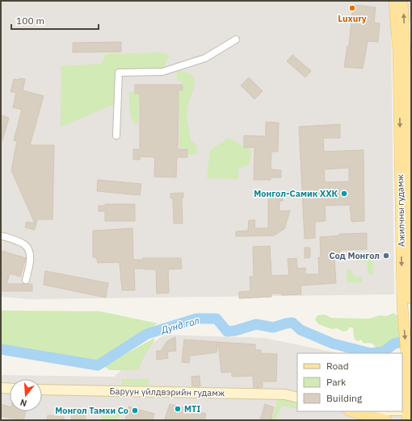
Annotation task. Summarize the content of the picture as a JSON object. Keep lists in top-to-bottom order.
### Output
{
  "streets": {
    "main road": ["Ажилчны гудамж"],
    "street": ["Баруун үйлдвэрийн гудамж"]
  },
  "water": ["Дунд гол"],
  "places": [
    "Luxury",
    "Монгол-Самик ХХК",
    "Сод Монгол",
    "MTI",
    "Монгол Тамхи Со"
  ],
  "legend": ["Road", "Park", "Building"],
  "scale_bar": "100 m",
  "north": "bottom"
}
